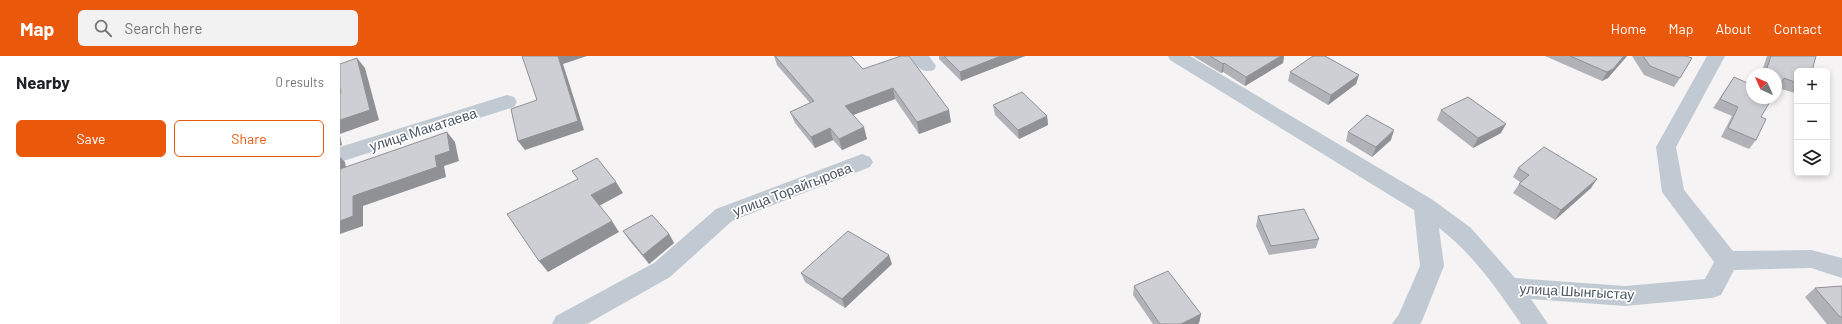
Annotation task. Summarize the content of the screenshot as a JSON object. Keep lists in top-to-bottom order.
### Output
{
  "streets": {
    "street": ["улица Макатаева", "улица Торайгырова", "улица Шынгыстау"]
  },
  "north": "top left",
  "page": {
    "header": "Map",
    "search": "Search here",
    "nav": [
      "Home",
      "Map",
      "About",
      "Contact"
    ],
    "heading": ["Nearby", "0 results"],
    "map_buttons": ["+", "−"],
    "buttons": ["Save", "Share"]
  }
}
